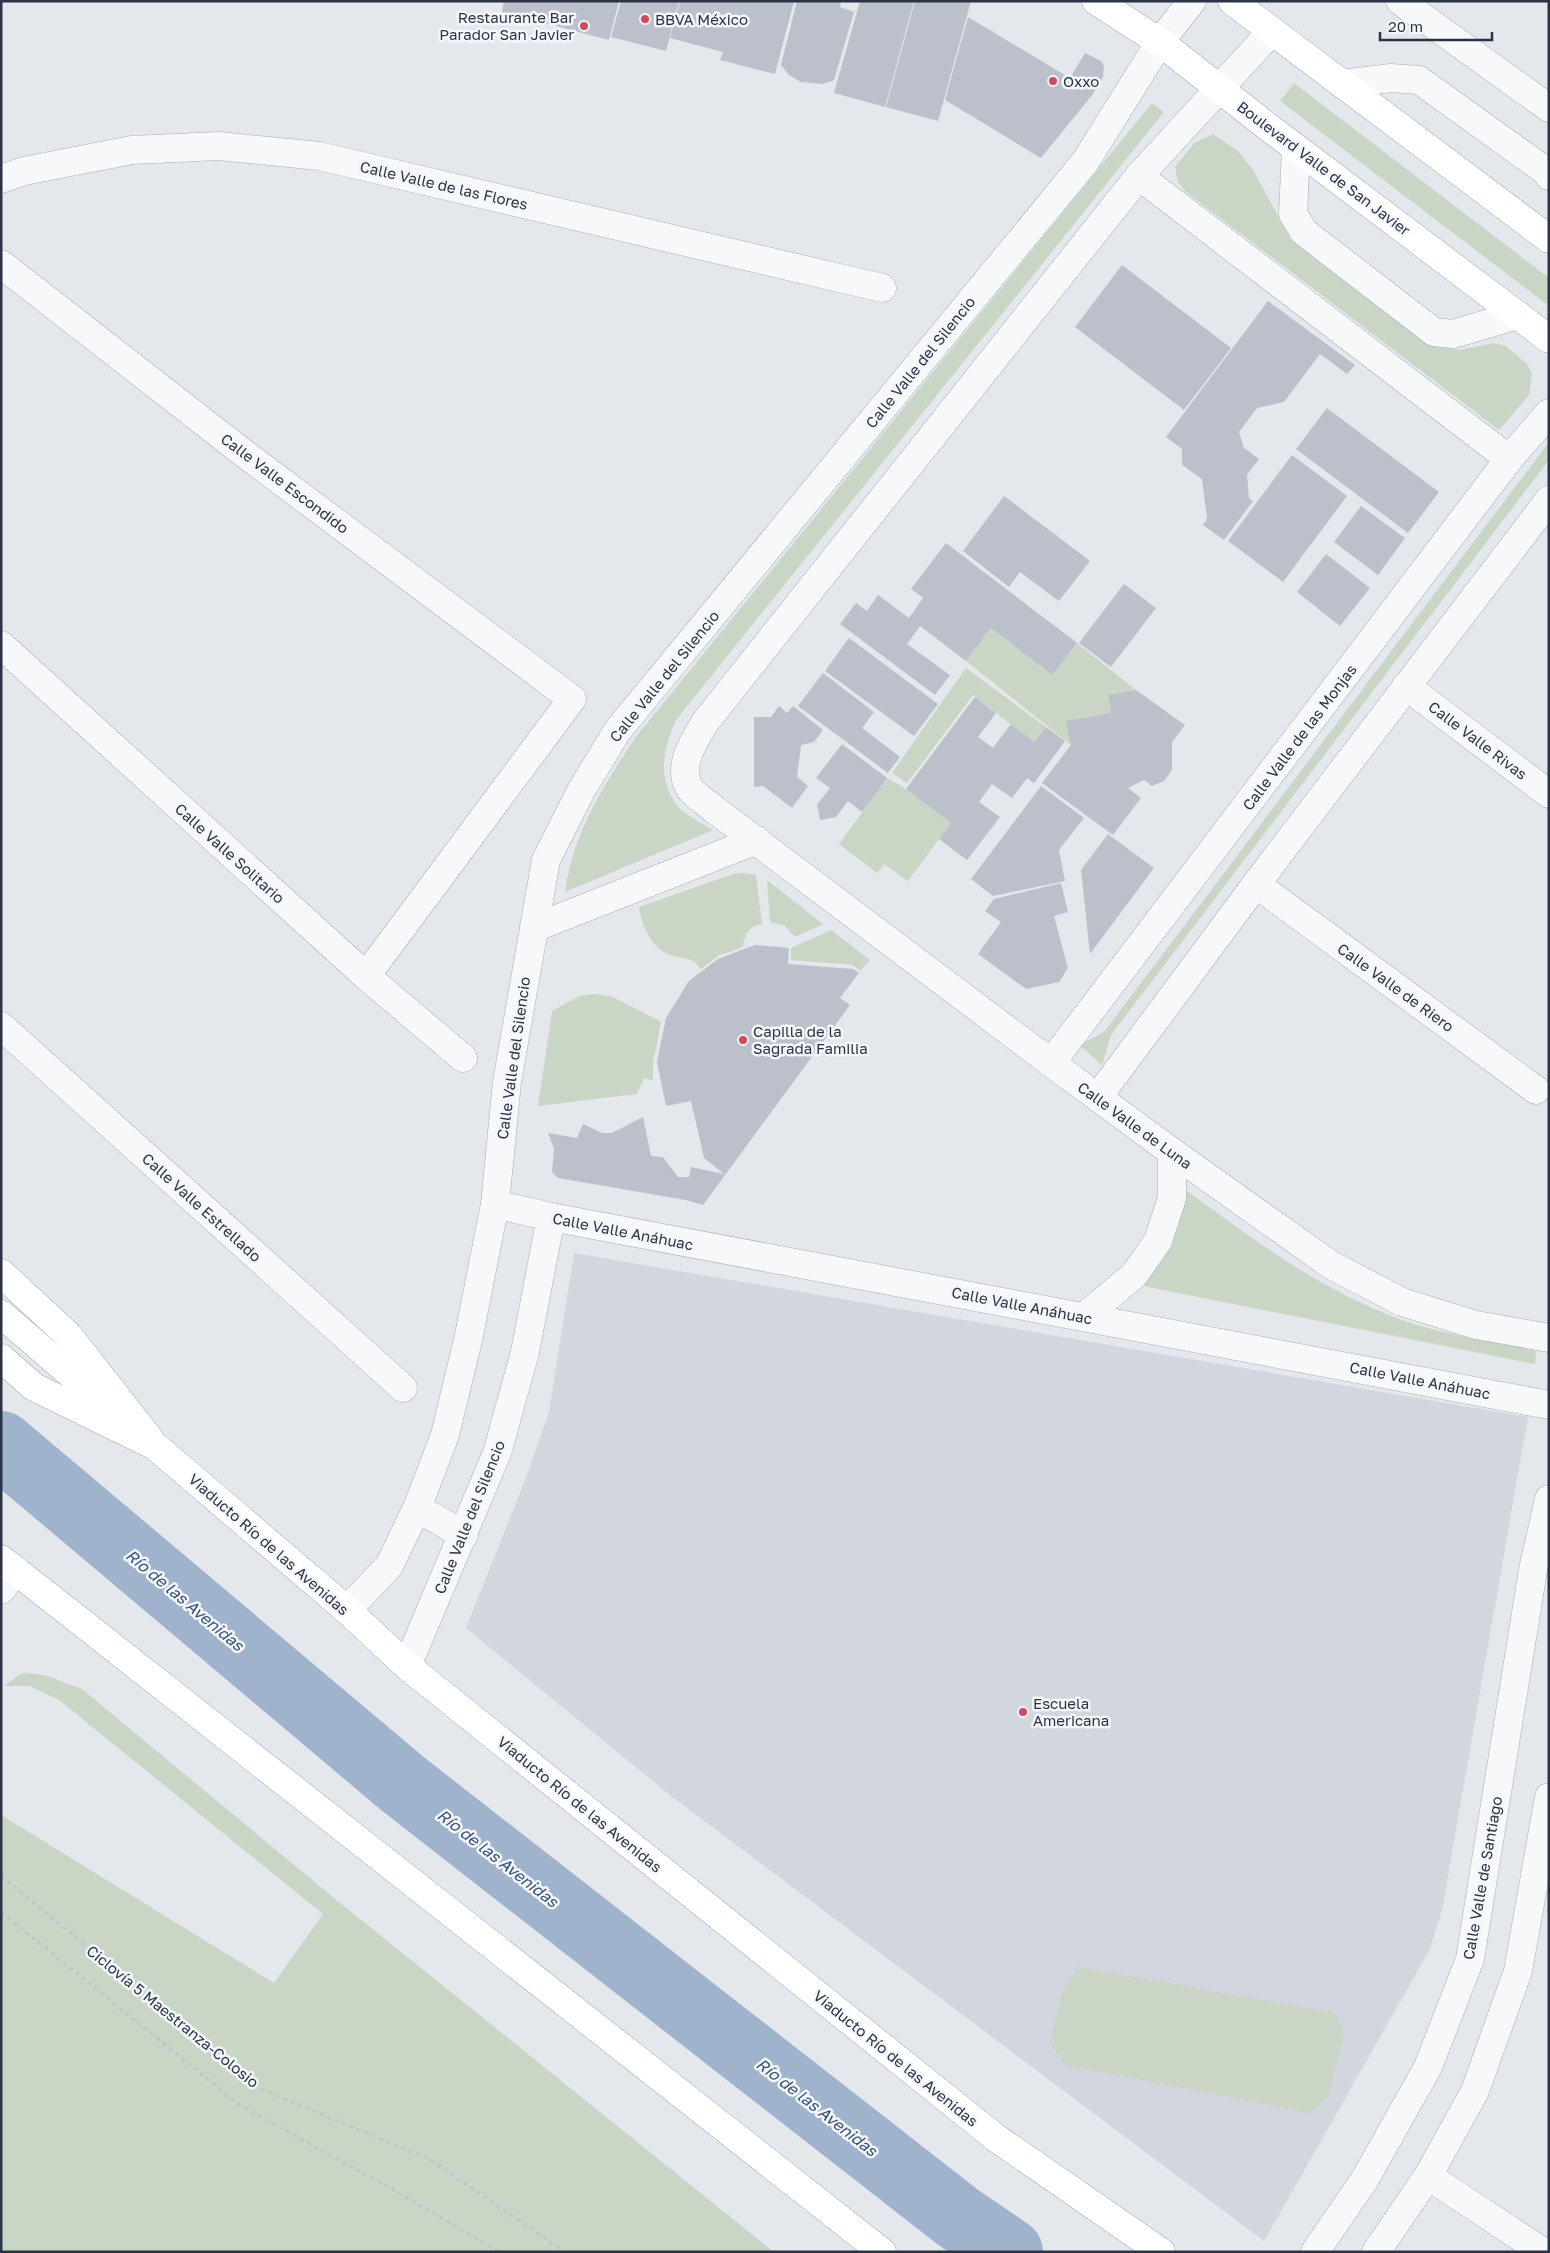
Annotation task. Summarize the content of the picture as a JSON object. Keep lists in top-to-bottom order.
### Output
{
  "streets": {
    "main road": ["Boulevard Valle de San Javier", "Viaducto Río de las Avenidas"],
    "street": [
      "Calle Valle de las Flores",
      "Calle Valle del Silencio",
      "Calle Valle Escondido",
      "Calle Valle de las Monjas",
      "Calle Valle Rivas",
      "Calle Valle Solitario",
      "Calle Valle de Riero",
      "Calle Valle de Luna",
      "Calle Valle Estrellado",
      "Calle Valle Anáhuac",
      "Calle Valle de Santiago"
    ],
    "path": ["Ciclovía 5 Maestranza-Colosio"]
  },
  "crossings": [
    ["Boulevard Valle de San Javier", "Calle Valle del Silencio"],
    ["Calle Valle del Silencio", "Calle Valle Anáhuac"],
    ["Calle Valle del Silencio", "Viaducto Río de las Avenidas"],
    ["Calle Valle Escondido", "Calle Valle Solitario"],
    ["Calle Valle de las Monjas", "Calle Valle de Luna"]
  ],
  "water": ["Río de las Avenidas"],
  "places": [
    "BBVA México",
    "Restaurante Bar Parador San Javier",
    "Oxxo",
    "Capilla de la Sagrada Familia",
    "Escuela Americana"
  ],
  "scale_bar": "20 m"
}
